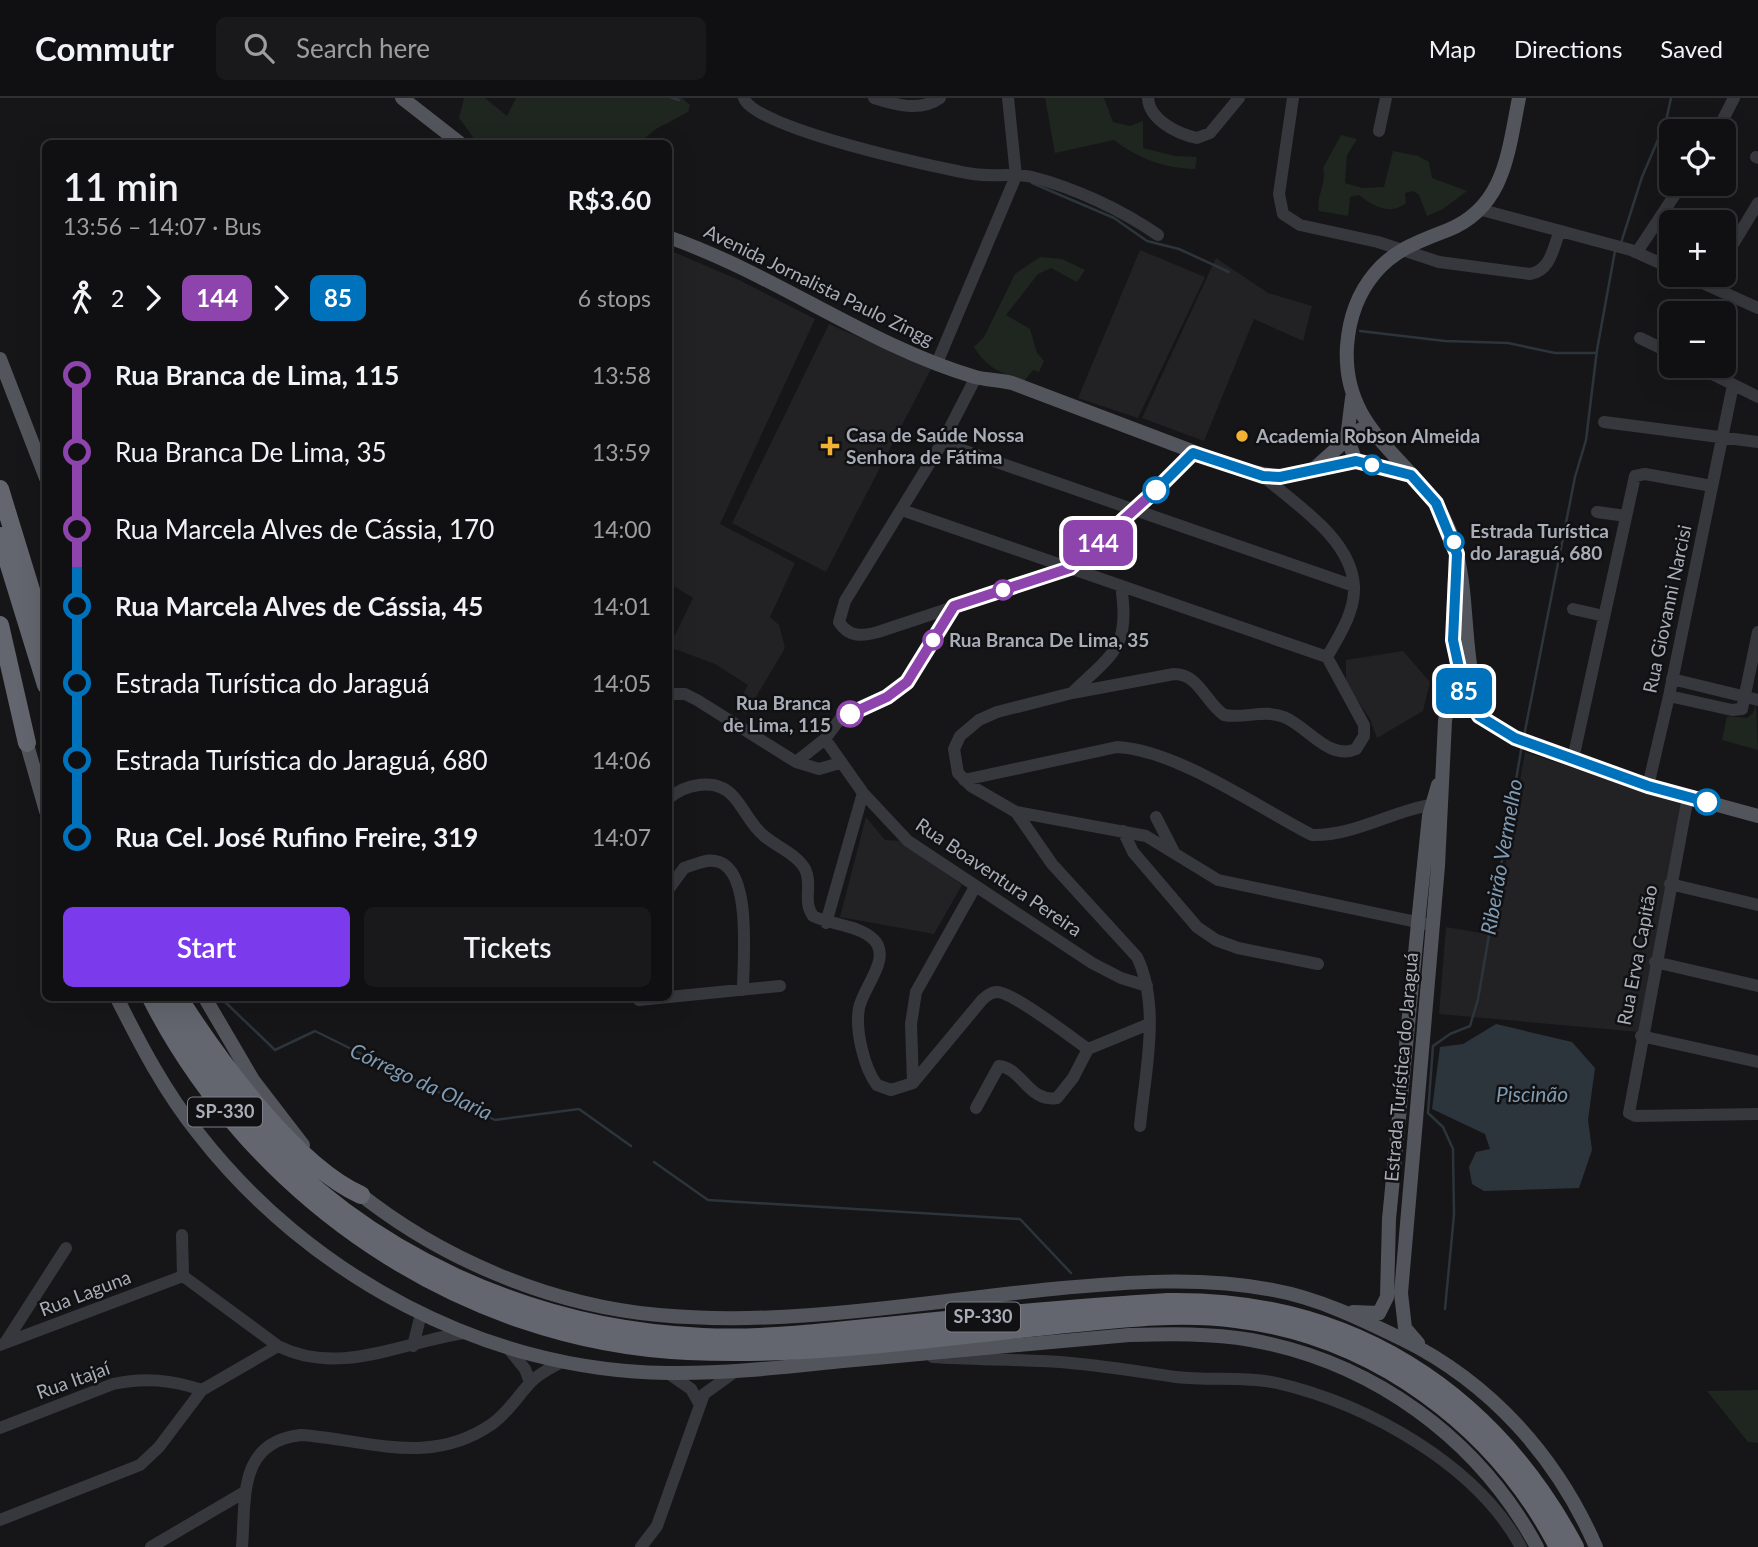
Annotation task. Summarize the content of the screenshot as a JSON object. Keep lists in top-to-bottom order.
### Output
{
  "streets": {
    "highway": ["SP-330"],
    "main road": ["Avenida Jornalista Paulo Zingg", "Estrada Turística do Jaraguá"],
    "street": [
      "Rua Giovanni Narcisi",
      "Rua Boaventura Pereira",
      "Rua Erva Capitão",
      "Rua Laguna",
      "Rua Itajaí"
    ]
  },
  "water": ["Ribeirão Vermelho", "Córrego da Olaria", "Piscinão"],
  "places": {
    "other": [
      "Academia Robson Almeida",
      "Estrada Turística do Jaraguá, 680",
      "Rua Branca De Lima, 35",
      "Rua Branca de Lima, 115"
    ],
    "health": ["Casa de Saúde Nossa Senhora de Fátima"]
  },
  "lines": ["bus line 85", "bus line 144"],
  "page": {
    "header": "Commutr",
    "search": "Search here",
    "nav": ["Map", "Directions", "Saved"],
    "on_map": ["144", "85"],
    "map_buttons": ["+", "−"],
    "heading": ["11 min", "13:56 – 14:07 · Bus", "R$3.60"],
    "legs": [
      "2",
      "144",
      "85",
      "6 stops"
    ],
    "list": [
      {
        "name": "Rua Branca de Lima, 115",
        "value": "13:58"
      },
      {
        "name": "Rua Branca De Lima, 35",
        "value": "13:59"
      },
      {
        "name": "Rua Marcela Alves de Cássia, 170",
        "value": "14:00"
      },
      {
        "name": "Rua Marcela Alves de Cássia, 45",
        "value": "14:01"
      },
      {
        "name": "Estrada Turística do Jaraguá",
        "value": "14:05"
      },
      {
        "name": "Estrada Turística do Jaraguá, 680",
        "value": "14:06"
      },
      {
        "name": "Rua Cel. José Rufino Freire, 319",
        "value": "14:07"
      }
    ],
    "buttons": ["Start", "Tickets"]
  }
}
